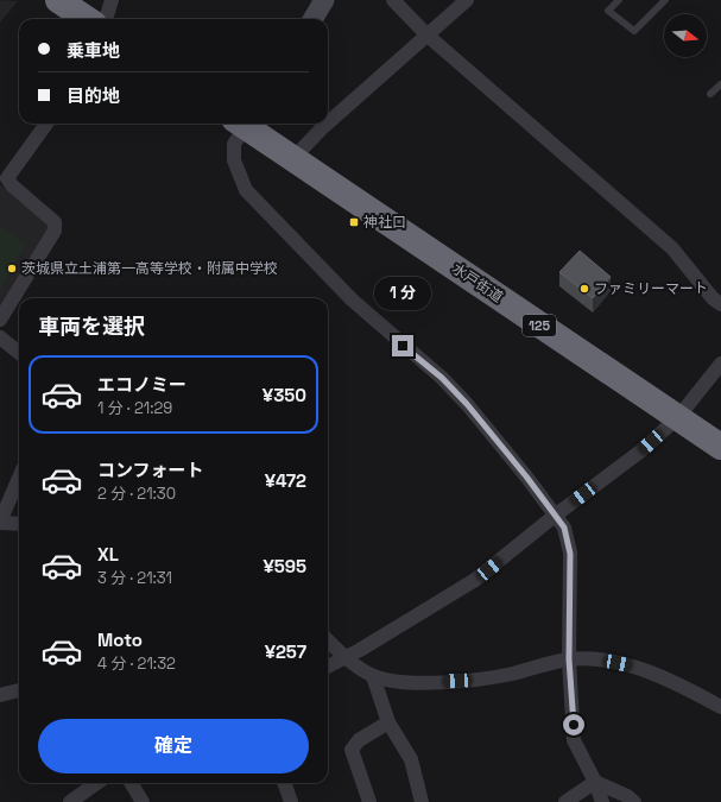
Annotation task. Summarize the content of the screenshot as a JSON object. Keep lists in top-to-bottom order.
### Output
{
  "streets": {
    "highway": ["水戸街道", "125"]
  },
  "places": {
    "transit": ["神社口"],
    "other": ["茨城県立土浦第一高等学校・附属中学校", "ファミリーマート"]
  },
  "north": "right",
  "page": {
    "banner": ["乗車地", "目的地"],
    "bubble": "1 分",
    "heading": "車両を選択",
    "list": [
      {
        "name": "エコノミー",
        "note": "1 分 · 21:29",
        "value": "¥350"
      },
      {
        "name": "コンフォート",
        "note": "2 分 · 21:30",
        "value": "¥472"
      },
      {
        "name": "XL",
        "note": "3 分 · 21:31",
        "value": "¥595"
      },
      {
        "name": "Moto",
        "note": "4 分 · 21:32",
        "value": "¥257"
      }
    ],
    "buttons": "確定"
  }
}
